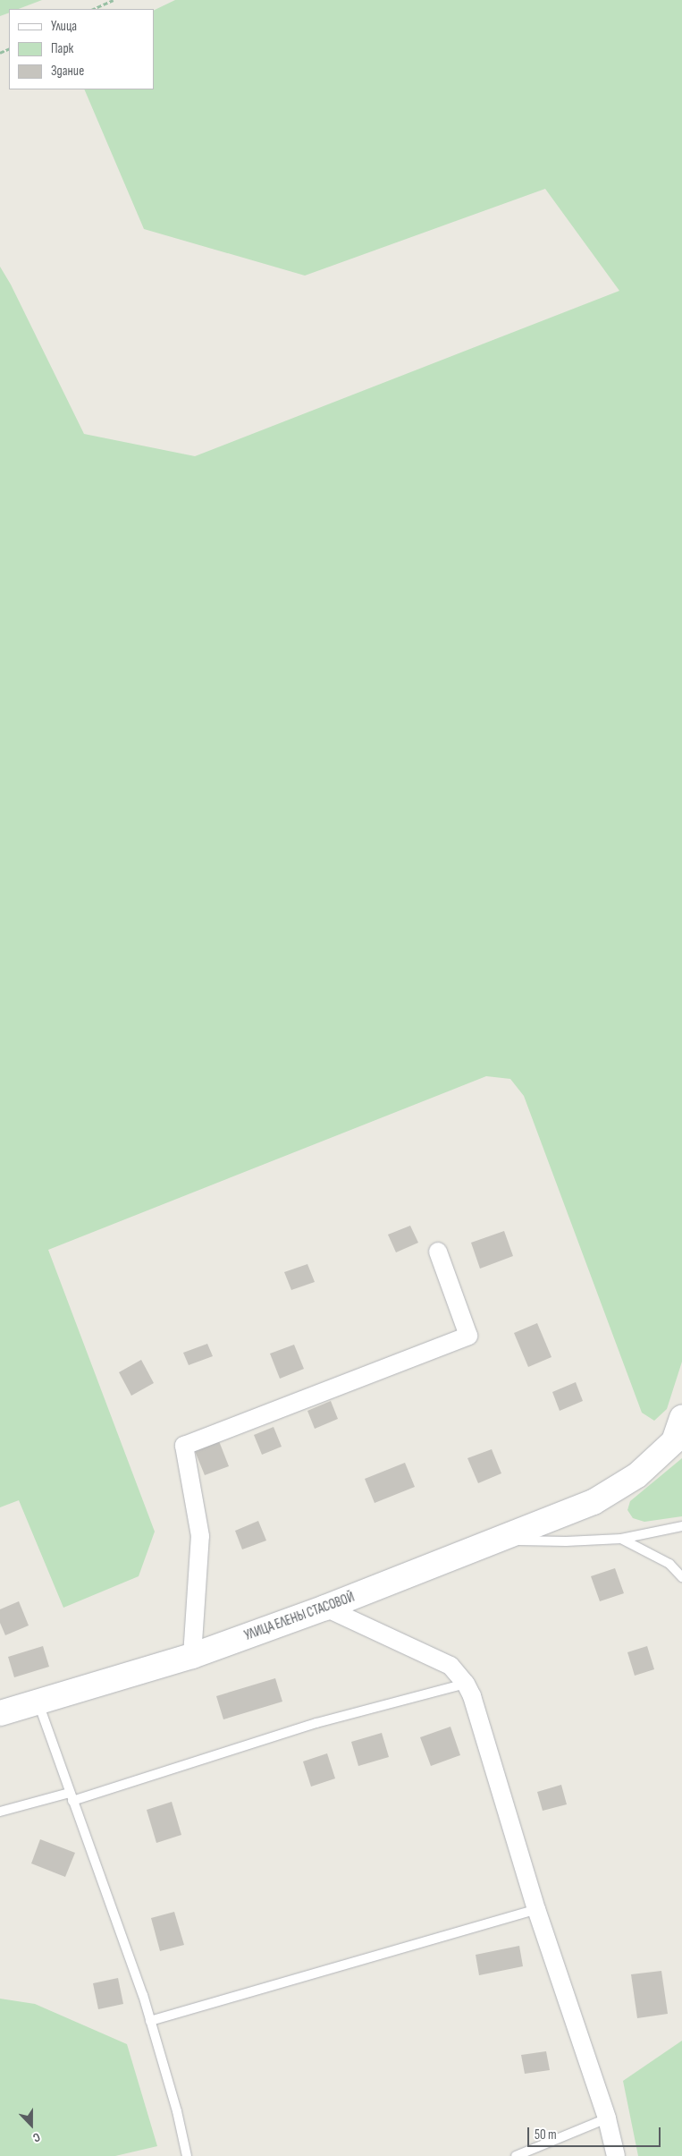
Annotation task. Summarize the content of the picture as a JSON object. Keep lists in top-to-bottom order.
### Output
{
  "streets": {
    "main road": ["УЛИЦА ЕЛЕНЫ СТАСОВОЙ"]
  },
  "legend": ["Улица", "Парк", "Здание"],
  "scale_bar": "50 m",
  "north": "bottom"
}
